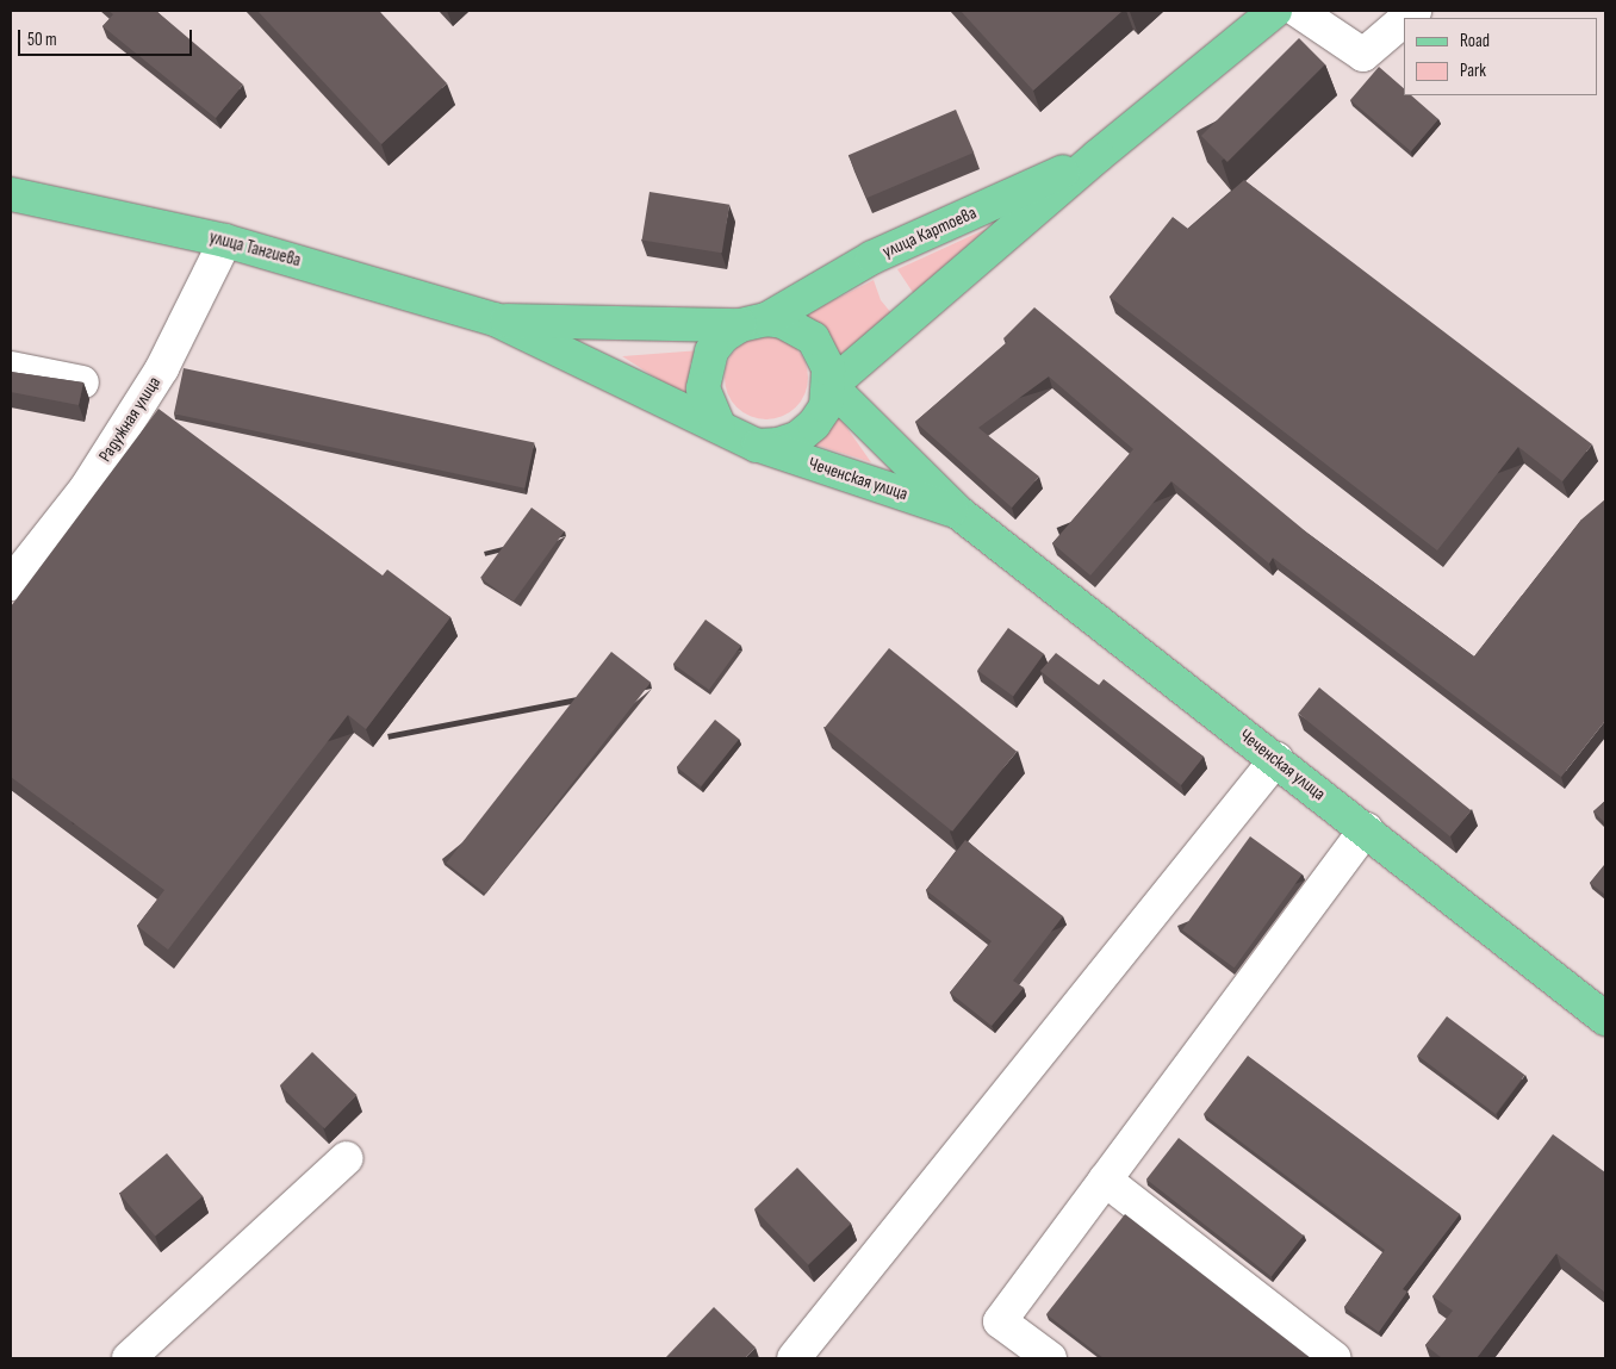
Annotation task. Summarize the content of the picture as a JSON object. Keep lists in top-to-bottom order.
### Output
{
  "streets": {
    "main road": ["улица Картоева", "улица Тангиева", "Чеченская улица"],
    "street": ["Радужная улица"]
  },
  "crossings": [
    ["улица Картоева", "Чеченская улица"],
    ["улица Тангиева", "Радужная улица"]
  ],
  "legend": ["Road", "Park"],
  "scale_bar": "50 m"
}
